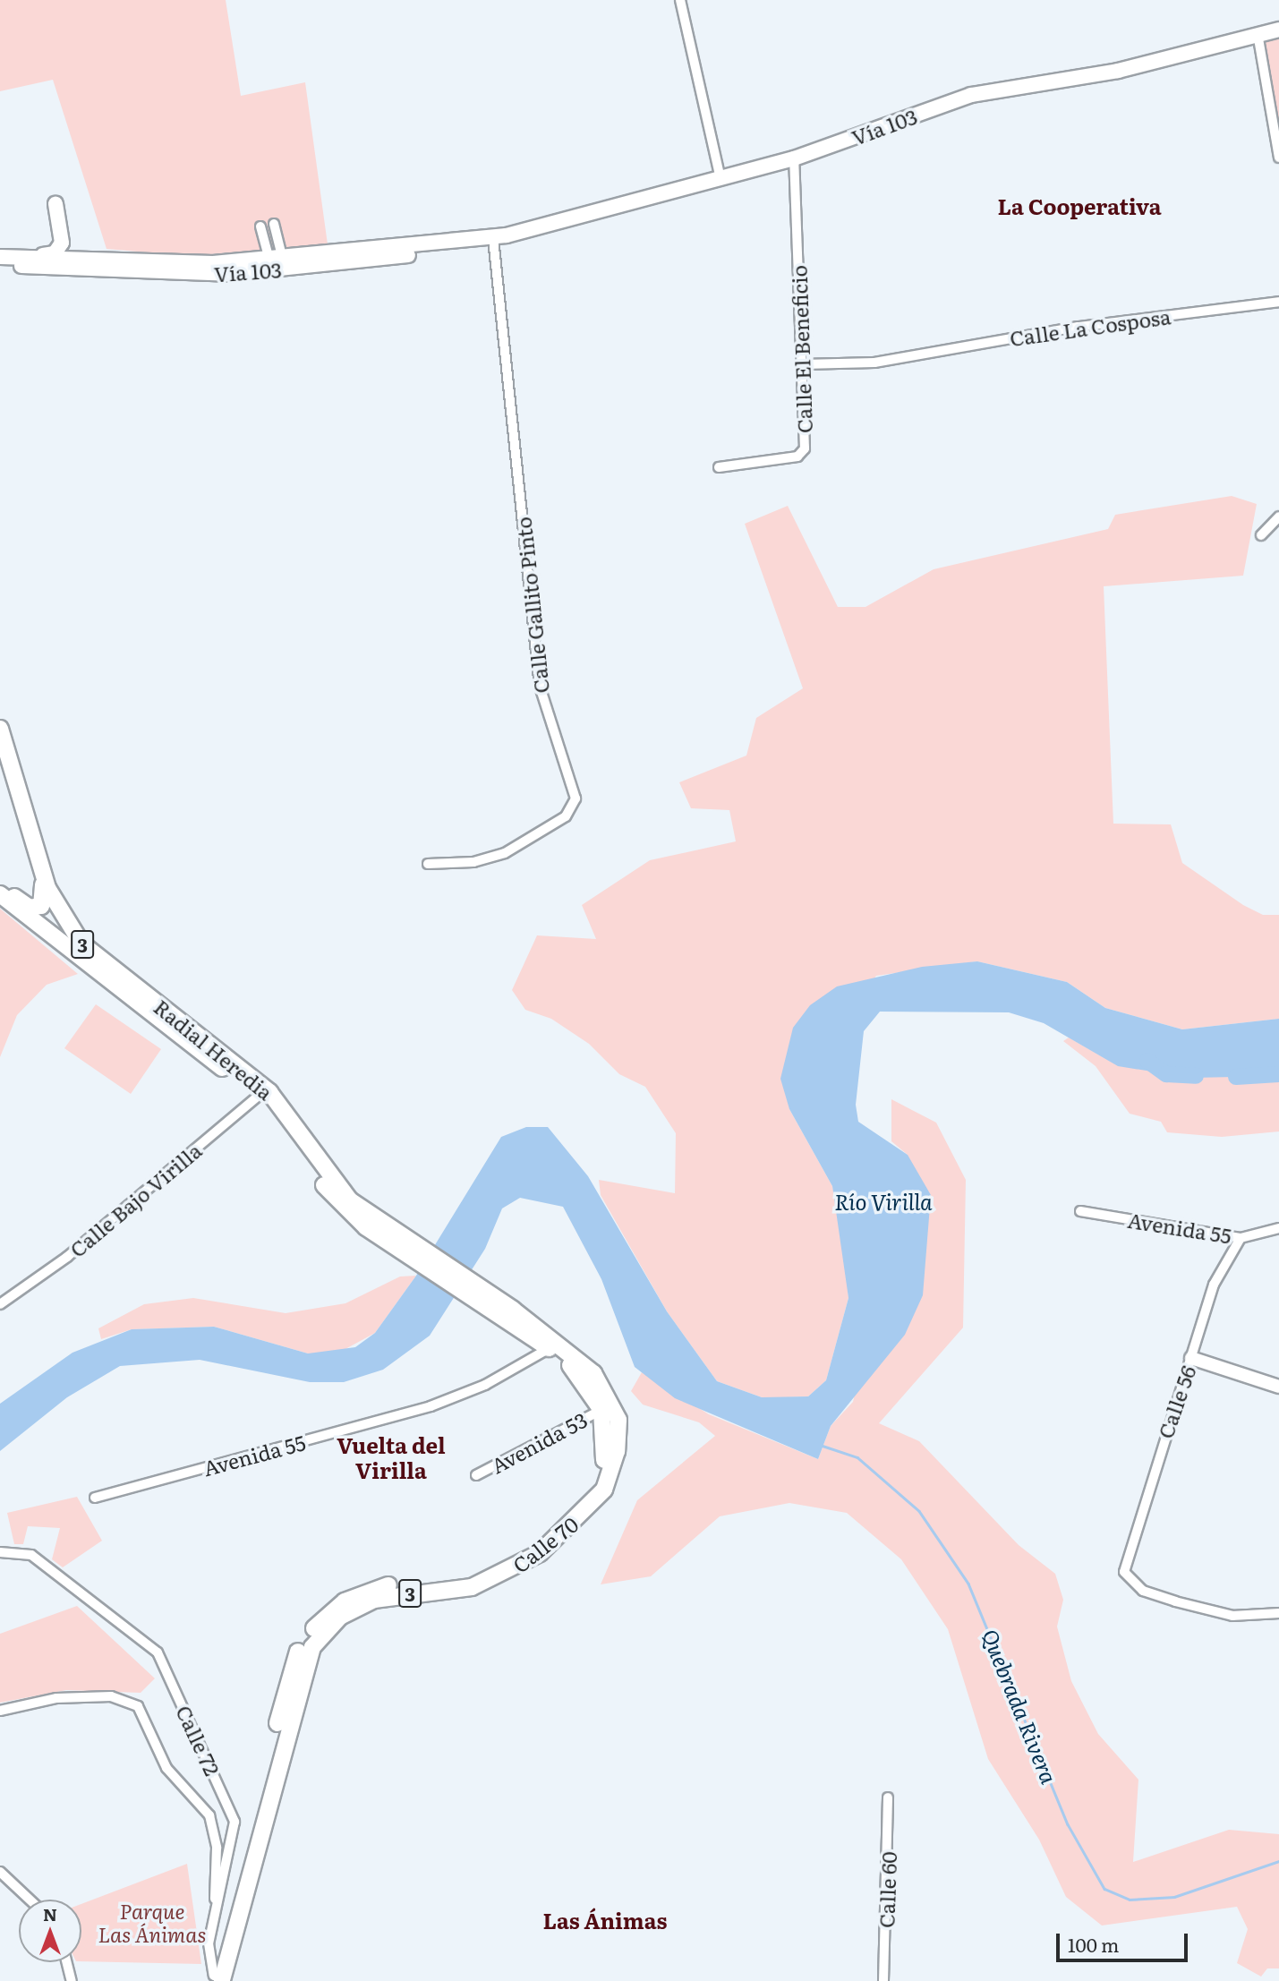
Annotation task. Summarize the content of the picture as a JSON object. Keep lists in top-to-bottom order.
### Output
{
  "streets": {
    "main road": [
      "Vía 103",
      "3",
      "Radial Heredia",
      "Calle 70"
    ],
    "street": [
      "Calle La Cosposa",
      "Calle El Beneficio",
      "Calle Gallito Pinto",
      "Calle Bajo Virilla",
      "Avenida 55",
      "Calle 56",
      "Avenida 53",
      "Calle 72",
      "Calle 60"
    ]
  },
  "crossings": [
    ["Vía 103", "Calle El Beneficio"],
    ["Vía 103", "Calle Gallito Pinto"],
    ["Calle La Cosposa", "Calle El Beneficio"],
    ["Radial Heredia", "Calle Bajo Virilla"],
    ["Radial Heredia", "Calle 70"],
    ["Avenida 55", "Calle 56"],
    ["Avenida 55", "Calle 70"],
    ["Avenida 53", "Calle 70"],
    ["Calle 70", "Calle 72"]
  ],
  "districts": ["La Cooperativa", "Vuelta del Virilla", "Las Ánimas"],
  "water": ["Río Virilla", "Quebrada Rivera"],
  "parks": ["Parque Las Ánimas"],
  "scale_bar": "100 m",
  "north": "top"
}
